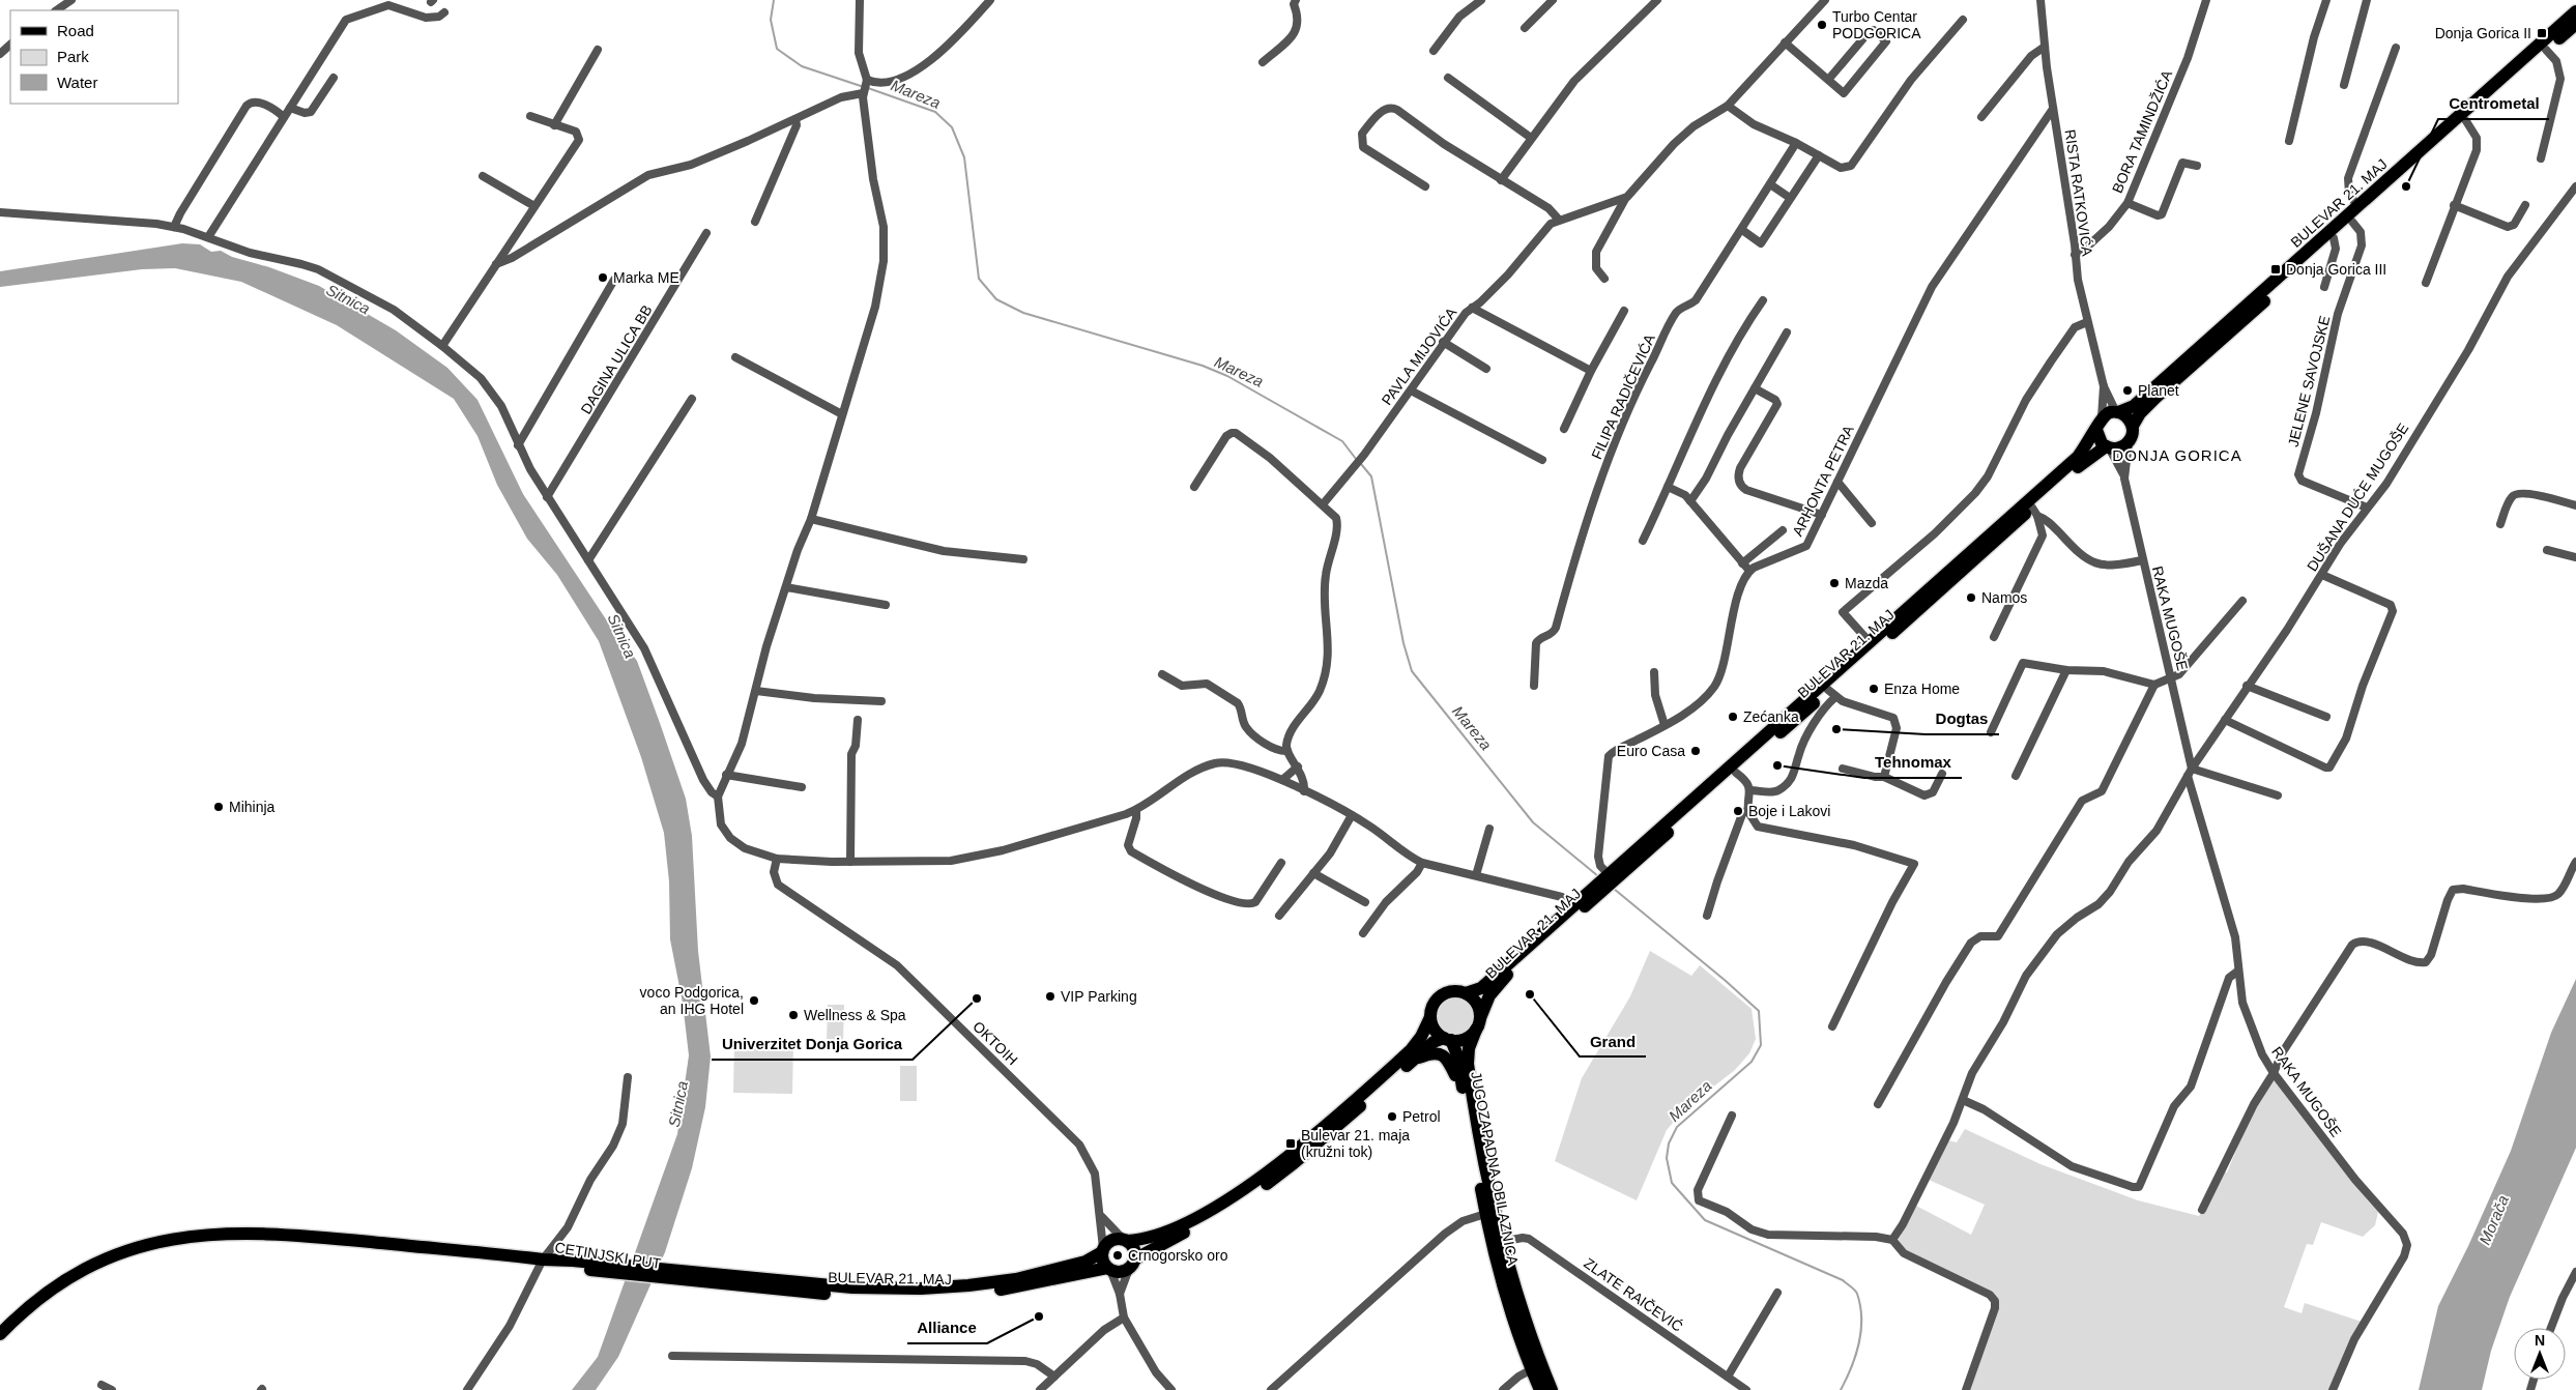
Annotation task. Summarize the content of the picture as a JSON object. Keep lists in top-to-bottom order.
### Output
{
  "streets": {
    "main road": ["BULEVAR 21. MAJ", "JUGOZAPADNA OBILAZNICA", "CETINJSKI PUT"],
    "street": [
      "BORA TAMINDŽIĆA",
      "RISTA RATKOVIĆA",
      "PAVLA MIJOVIĆA",
      "DAGINA ULICA BB",
      "JELENE SAVOJSKE",
      "FILIPA RADIČEVIĆA",
      "ARHONTA PETRA",
      "DUŠANA DUĆE MUGOŠE",
      "RAKA MUGOŠE",
      "OKTOIH",
      "ZLATE RAIČEVIĆ"
    ]
  },
  "crossings": [
    ["BORA TAMINDŽIĆA", "RISTA RATKOVIĆA"],
    ["RISTA RATKOVIĆA", "BULEVAR 21. MAJ"],
    ["RISTA RATKOVIĆA", "ARHONTA PETRA"],
    ["RISTA RATKOVIĆA", "RAKA MUGOŠE"],
    ["BULEVAR 21. MAJ", "JELENE SAVOJSKE"],
    ["BULEVAR 21. MAJ", "RAKA MUGOŠE"],
    ["BULEVAR 21. MAJ", "OKTOIH"],
    ["BULEVAR 21. MAJ", "JUGOZAPADNA OBILAZNICA"],
    ["BULEVAR 21. MAJ", "CETINJSKI PUT"],
    ["JELENE SAVOJSKE", "DUŠANA DUĆE MUGOŠE"],
    ["DUŠANA DUĆE MUGOŠE", "RAKA MUGOŠE"],
    ["JUGOZAPADNA OBILAZNICA", "ZLATE RAIČEVIĆ"]
  ],
  "districts": ["DONJA GORICA"],
  "water": ["Mareza", "Sitnica", "Morača"],
  "places": {
    "other": [
      "Turbo Centar PODGORICA",
      "Centrometal",
      "Marka ME",
      "Planet",
      "Mazda",
      "Namos",
      "Enza Home",
      "Zećanka",
      "Dogtas",
      "Euro Casa",
      "Tehnomax",
      "Mihinja",
      "Boje i Lakovi",
      "Grand",
      "VIP Parking",
      "Univerzitet Donja Gorica",
      "voco Podgorica, an IHG Hotel",
      "Wellness & Spa",
      "Petrol",
      "Crnogorsko oro",
      "Alliance"
    ],
    "transit": ["Donja Gorica II", "Donja Gorica III", "Bulevar 21. maja (kružni tok)"]
  },
  "legend": ["Road", "Park", "Water"],
  "north": "top"
}
